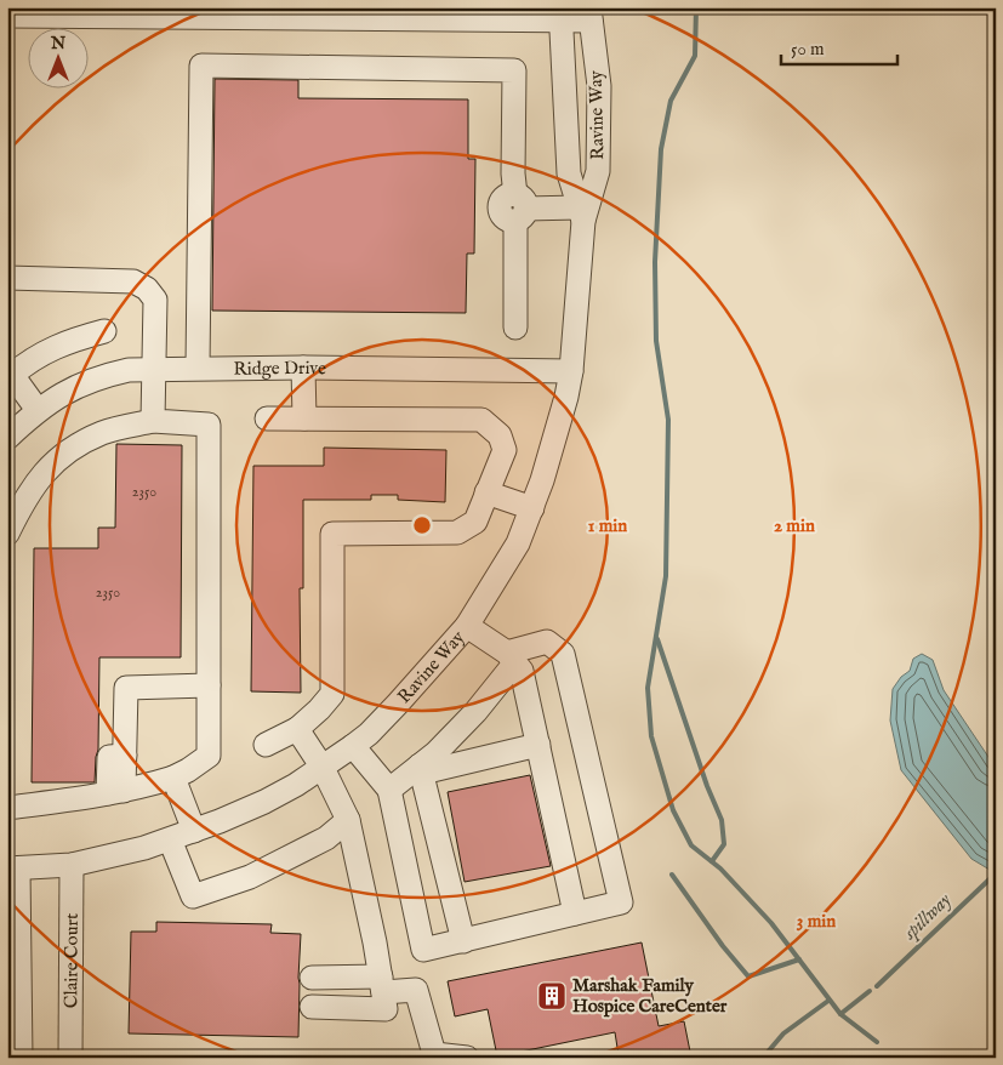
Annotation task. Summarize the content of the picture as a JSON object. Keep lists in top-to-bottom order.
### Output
{
  "streets": {
    "street": ["Ravine Way", "Ridge Drive", "Claire Court"]
  },
  "crossings": [
    ["Ravine Way", "Ridge Drive"],
    ["Ravine Way", "Claire Court"]
  ],
  "water": ["spillway"],
  "places": {
    "building": ["Marshak Family Hospice CareCenter"]
  },
  "house_numbers": ["2350", "2350"],
  "scale_bar": "50 m",
  "north": "top",
  "rings": ["1 min", "2 min", "3 min"]
}
